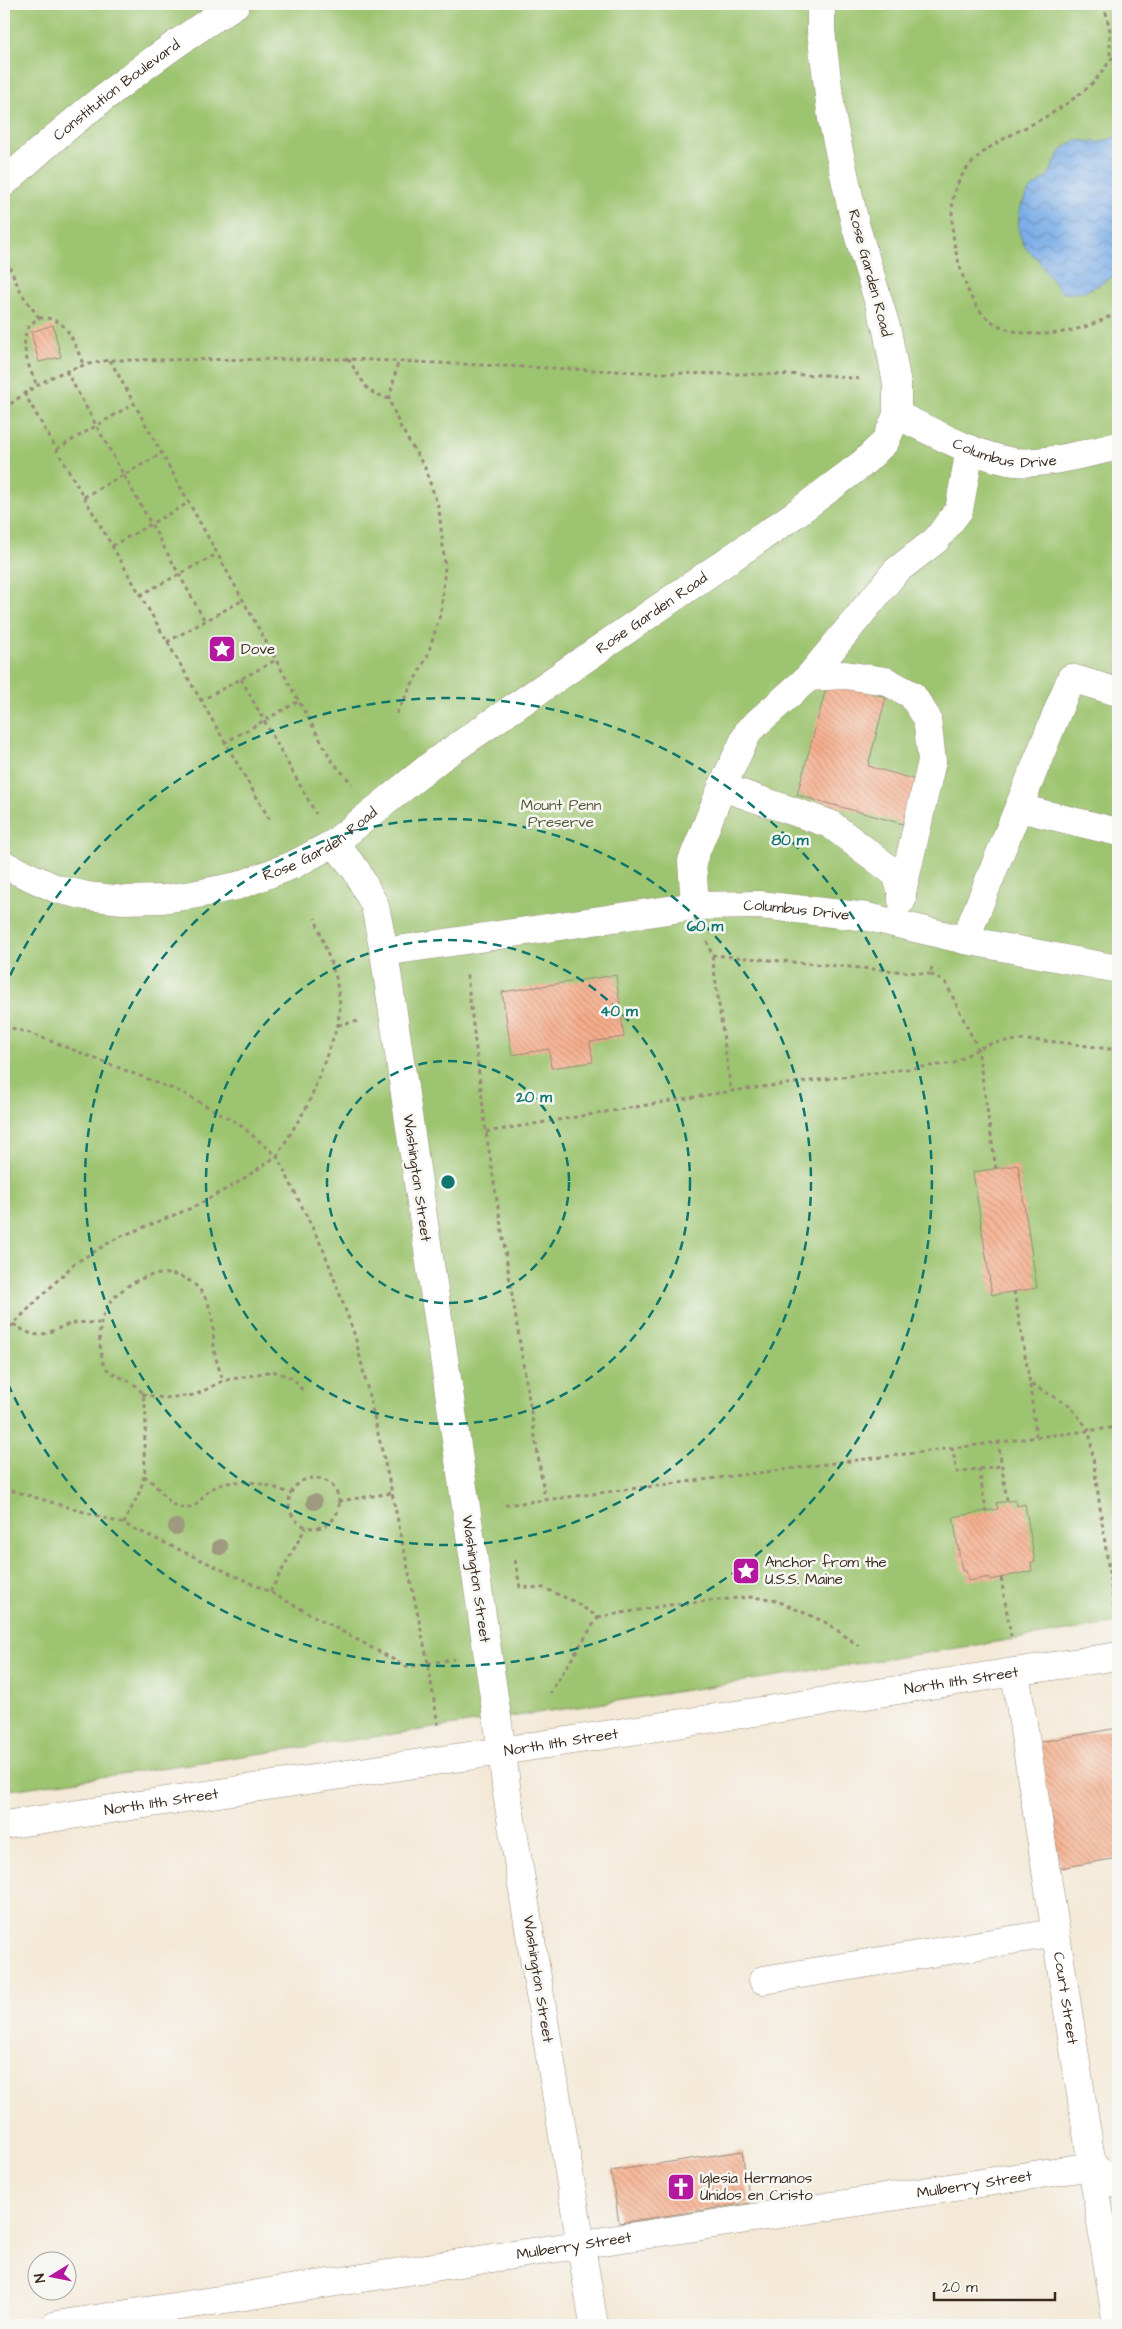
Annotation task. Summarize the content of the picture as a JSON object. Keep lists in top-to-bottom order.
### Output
{
  "streets": {
    "street": [
      "Constitution Boulevard",
      "Rose Garden Road",
      "Columbus Drive",
      "Washington Street",
      "North 11th Street",
      "Court Street",
      "Mulberry Street"
    ]
  },
  "crossings": [
    ["Rose Garden Road", "Columbus Drive"],
    ["Rose Garden Road", "Washington Street"],
    ["Columbus Drive", "Washington Street"],
    ["Washington Street", "North 11th Street"],
    ["Washington Street", "Mulberry Street"],
    ["North 11th Street", "Court Street"],
    ["Court Street", "Mulberry Street"]
  ],
  "parks": ["Mount Penn Preserve"],
  "places": {
    "place": ["Dove", "Anchor from the U.S.S. Maine"],
    "church": ["Iglesia Hermanos Unidos en Cristo"]
  },
  "scale_bar": "20 m",
  "north": "left",
  "rings": [
    "80 m",
    "60 m",
    "40 m",
    "20 m"
  ]
}
